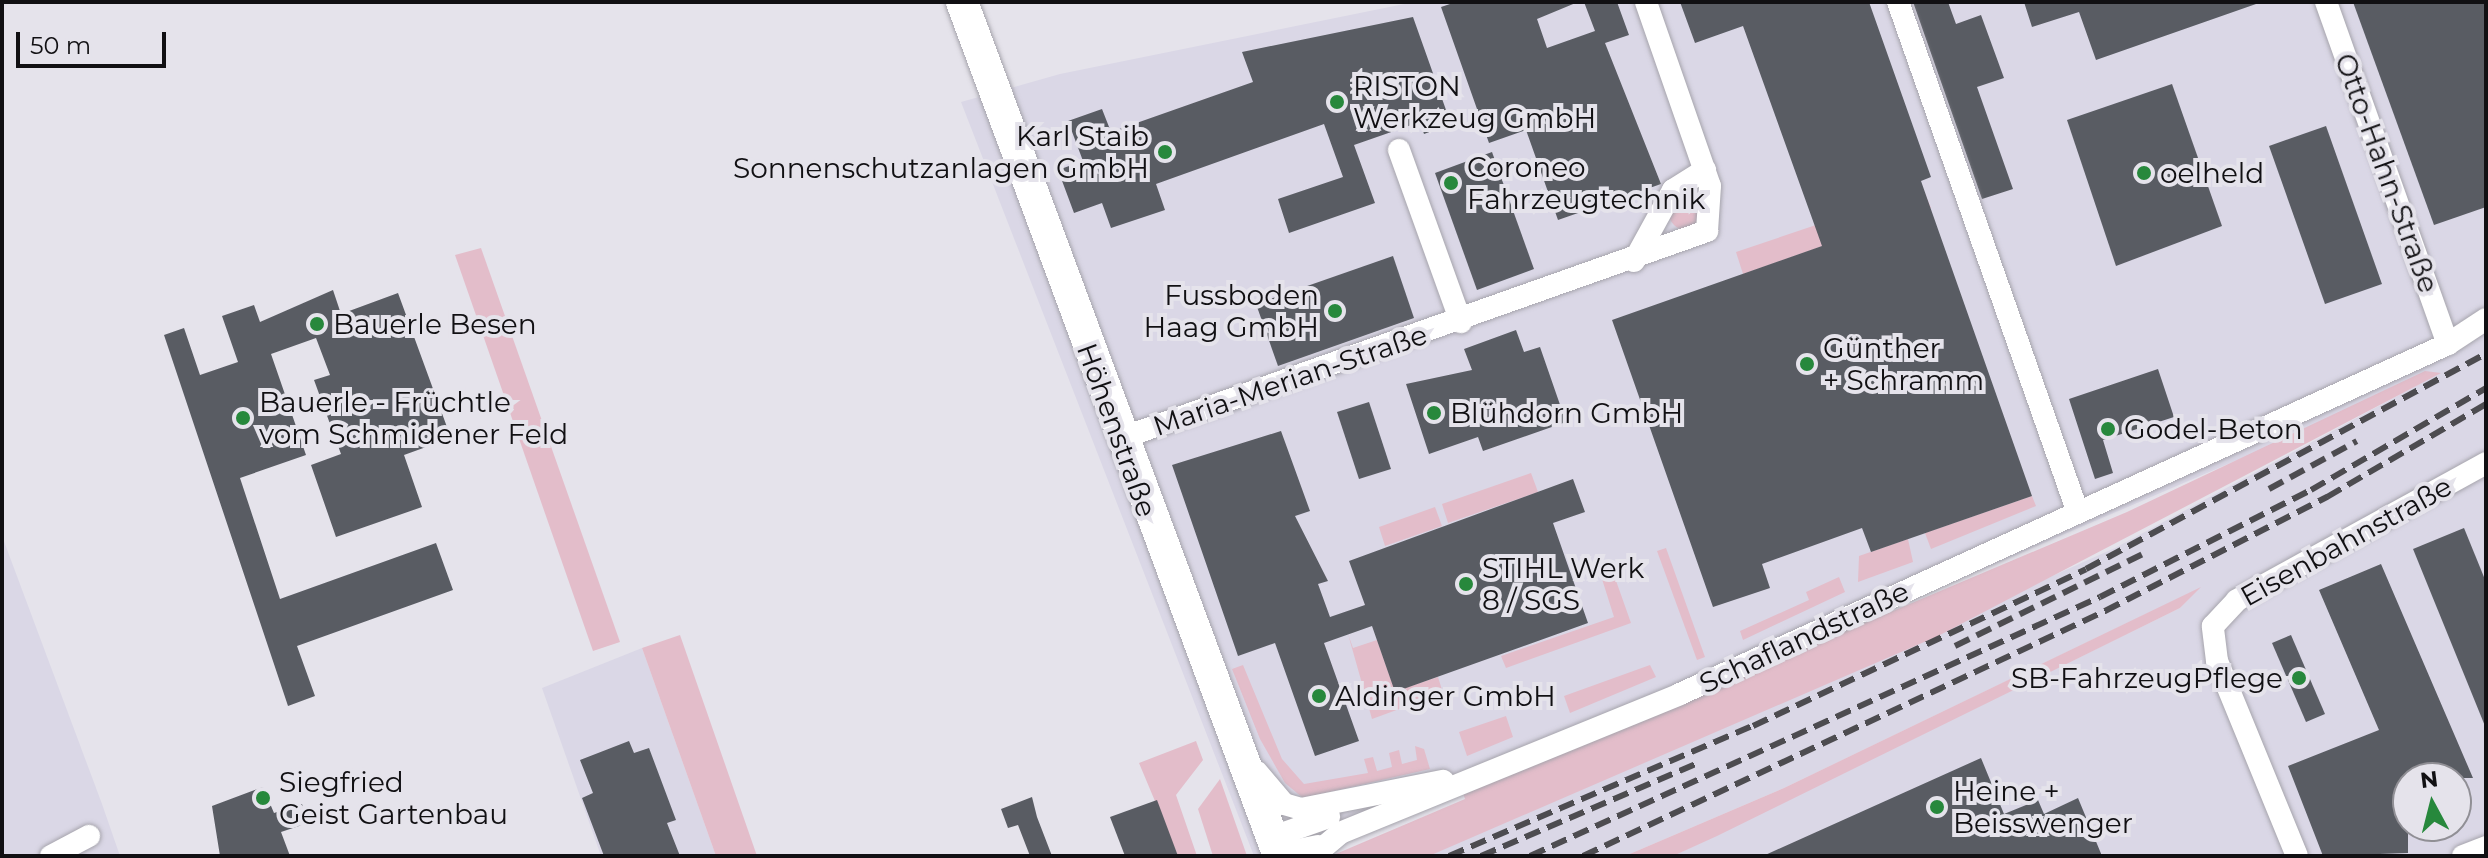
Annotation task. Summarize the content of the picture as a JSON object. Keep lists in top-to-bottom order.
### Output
{
  "streets": {
    "main road": ["Höhenstraße"],
    "street": [
      "Otto-Hahn-Straße",
      "Maria-Merian-Straße",
      "Eisenbahnstraße",
      "Schaflandstraße"
    ]
  },
  "crossings": [
    ["Otto-Hahn-Straße", "Schaflandstraße"],
    ["Maria-Merian-Straße", "Höhenstraße"],
    ["Höhenstraße", "Schaflandstraße"]
  ],
  "places": [
    "RISTON Werkzeug GmbH",
    "Karl Staib Sonnenschutzanlagen GmbH",
    "oelheld",
    "Coroneo Fahrzeugtechnik",
    "Fussboden Haag GmbH",
    "Bauerle Besen",
    "Günther + Schramm",
    "Blühdorn GmbH",
    "Bauerle - Früchtle vom Schmidener Feld",
    "Godel-Beton",
    "STIHL Werk 8 / SGS",
    "SB-FahrzeugPflege",
    "Aldinger GmbH",
    "Siegfried Geist Gartenbau",
    "Heine + Beisswenger"
  ],
  "scale_bar": "50 m",
  "north": "top"
}
